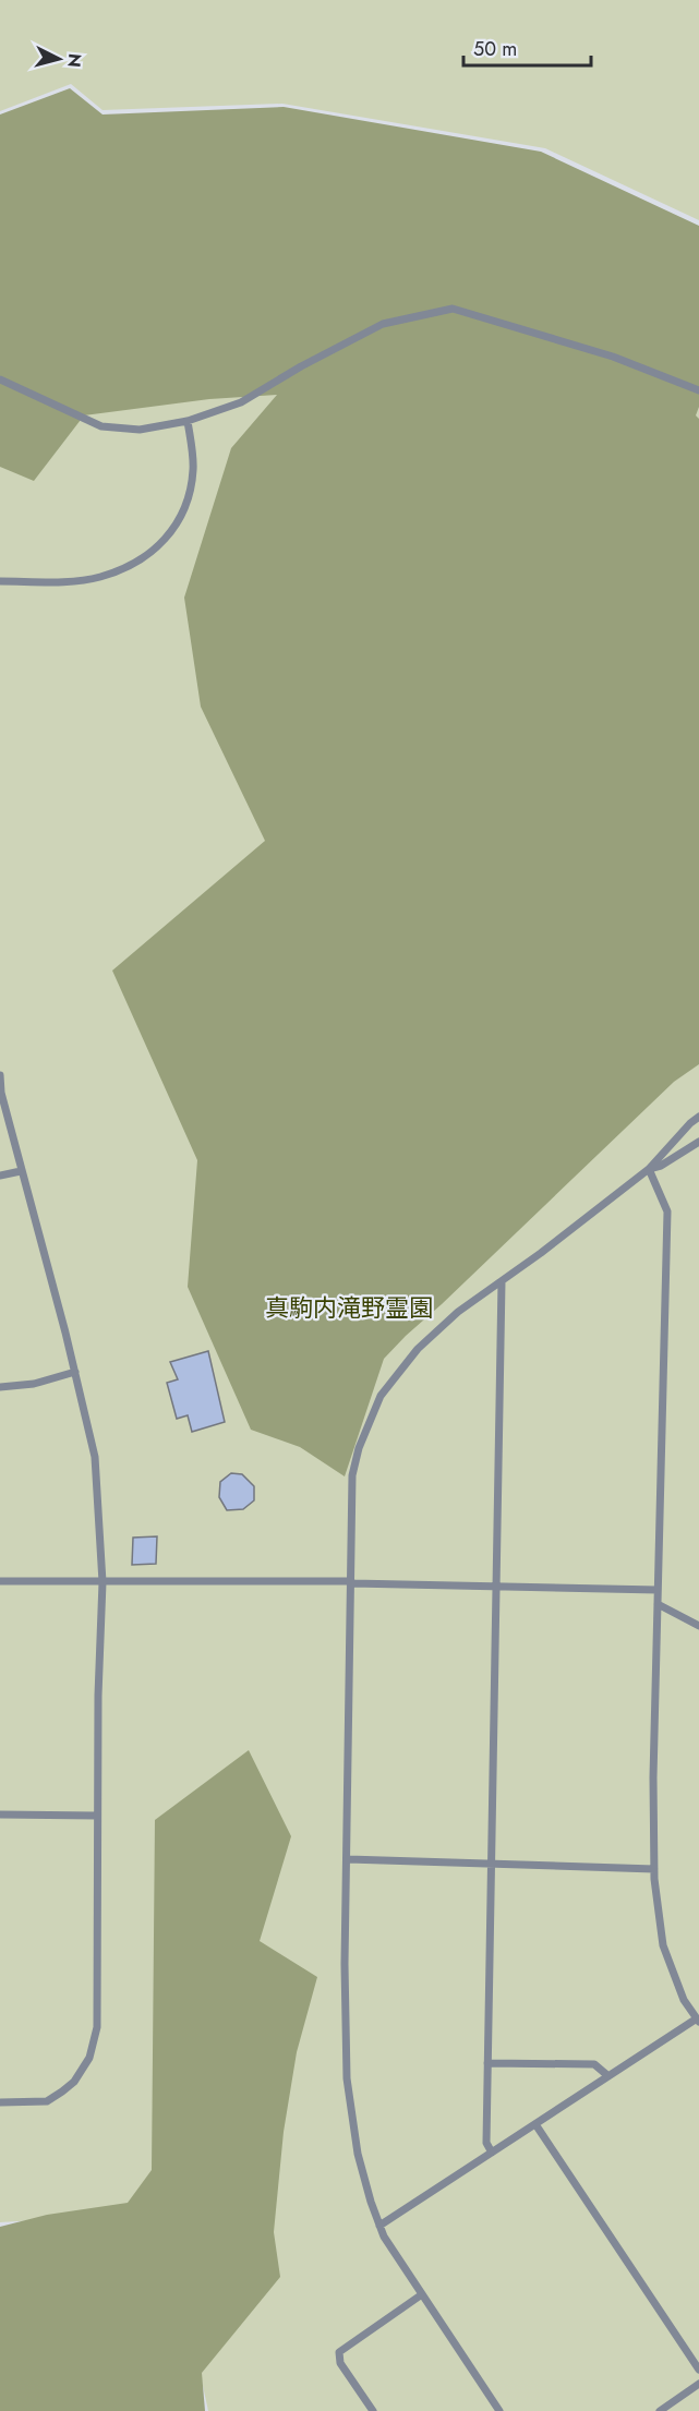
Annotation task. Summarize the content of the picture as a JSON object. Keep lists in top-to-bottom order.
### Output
{
  "parks": ["真駒内滝野霊園"],
  "scale_bar": "50 m",
  "north": "right"
}
